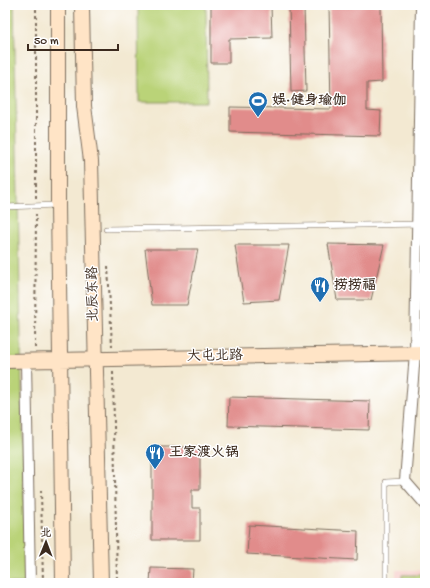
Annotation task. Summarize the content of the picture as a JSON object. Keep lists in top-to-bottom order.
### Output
{
  "streets": {
    "main road": ["北辰东路", "大屯北路"]
  },
  "crossings": [
    ["北辰东路", "大屯北路"]
  ],
  "places": {
    "sports": ["娱·健身瑜伽"],
    "restaurant": ["捞捞福", "王家渡火锅"]
  },
  "scale_bar": "50 m",
  "north": "top"
}
